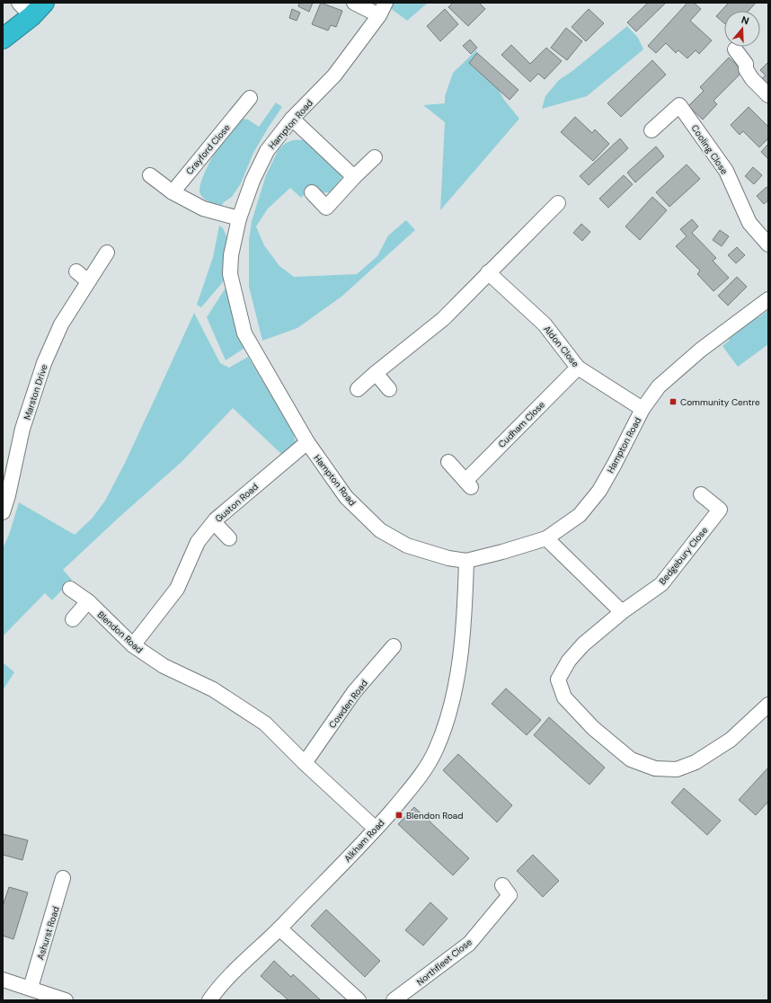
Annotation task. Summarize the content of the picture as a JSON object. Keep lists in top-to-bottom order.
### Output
{
  "streets": {
    "street": [
      "Hampton Road",
      "Crayford Close",
      "Cooling Close",
      "Aldon Close",
      "Marston Drive",
      "Cudham Close",
      "Guston Road",
      "Bedgebury Close",
      "Blendon Road",
      "Cowden Road",
      "Alkham Road",
      "Ashurst Road",
      "Northfleet Close"
    ]
  },
  "crossings": [
    ["Hampton Road", "Aldon Close"],
    ["Hampton Road", "Guston Road"],
    ["Hampton Road", "Alkham Road"],
    ["Aldon Close", "Cudham Close"],
    ["Guston Road", "Blendon Road"],
    ["Blendon Road", "Cowden Road"],
    ["Blendon Road", "Alkham Road"]
  ],
  "places": {
    "transit": ["Community Centre", "Blendon Road"]
  },
  "north": "top"
}
